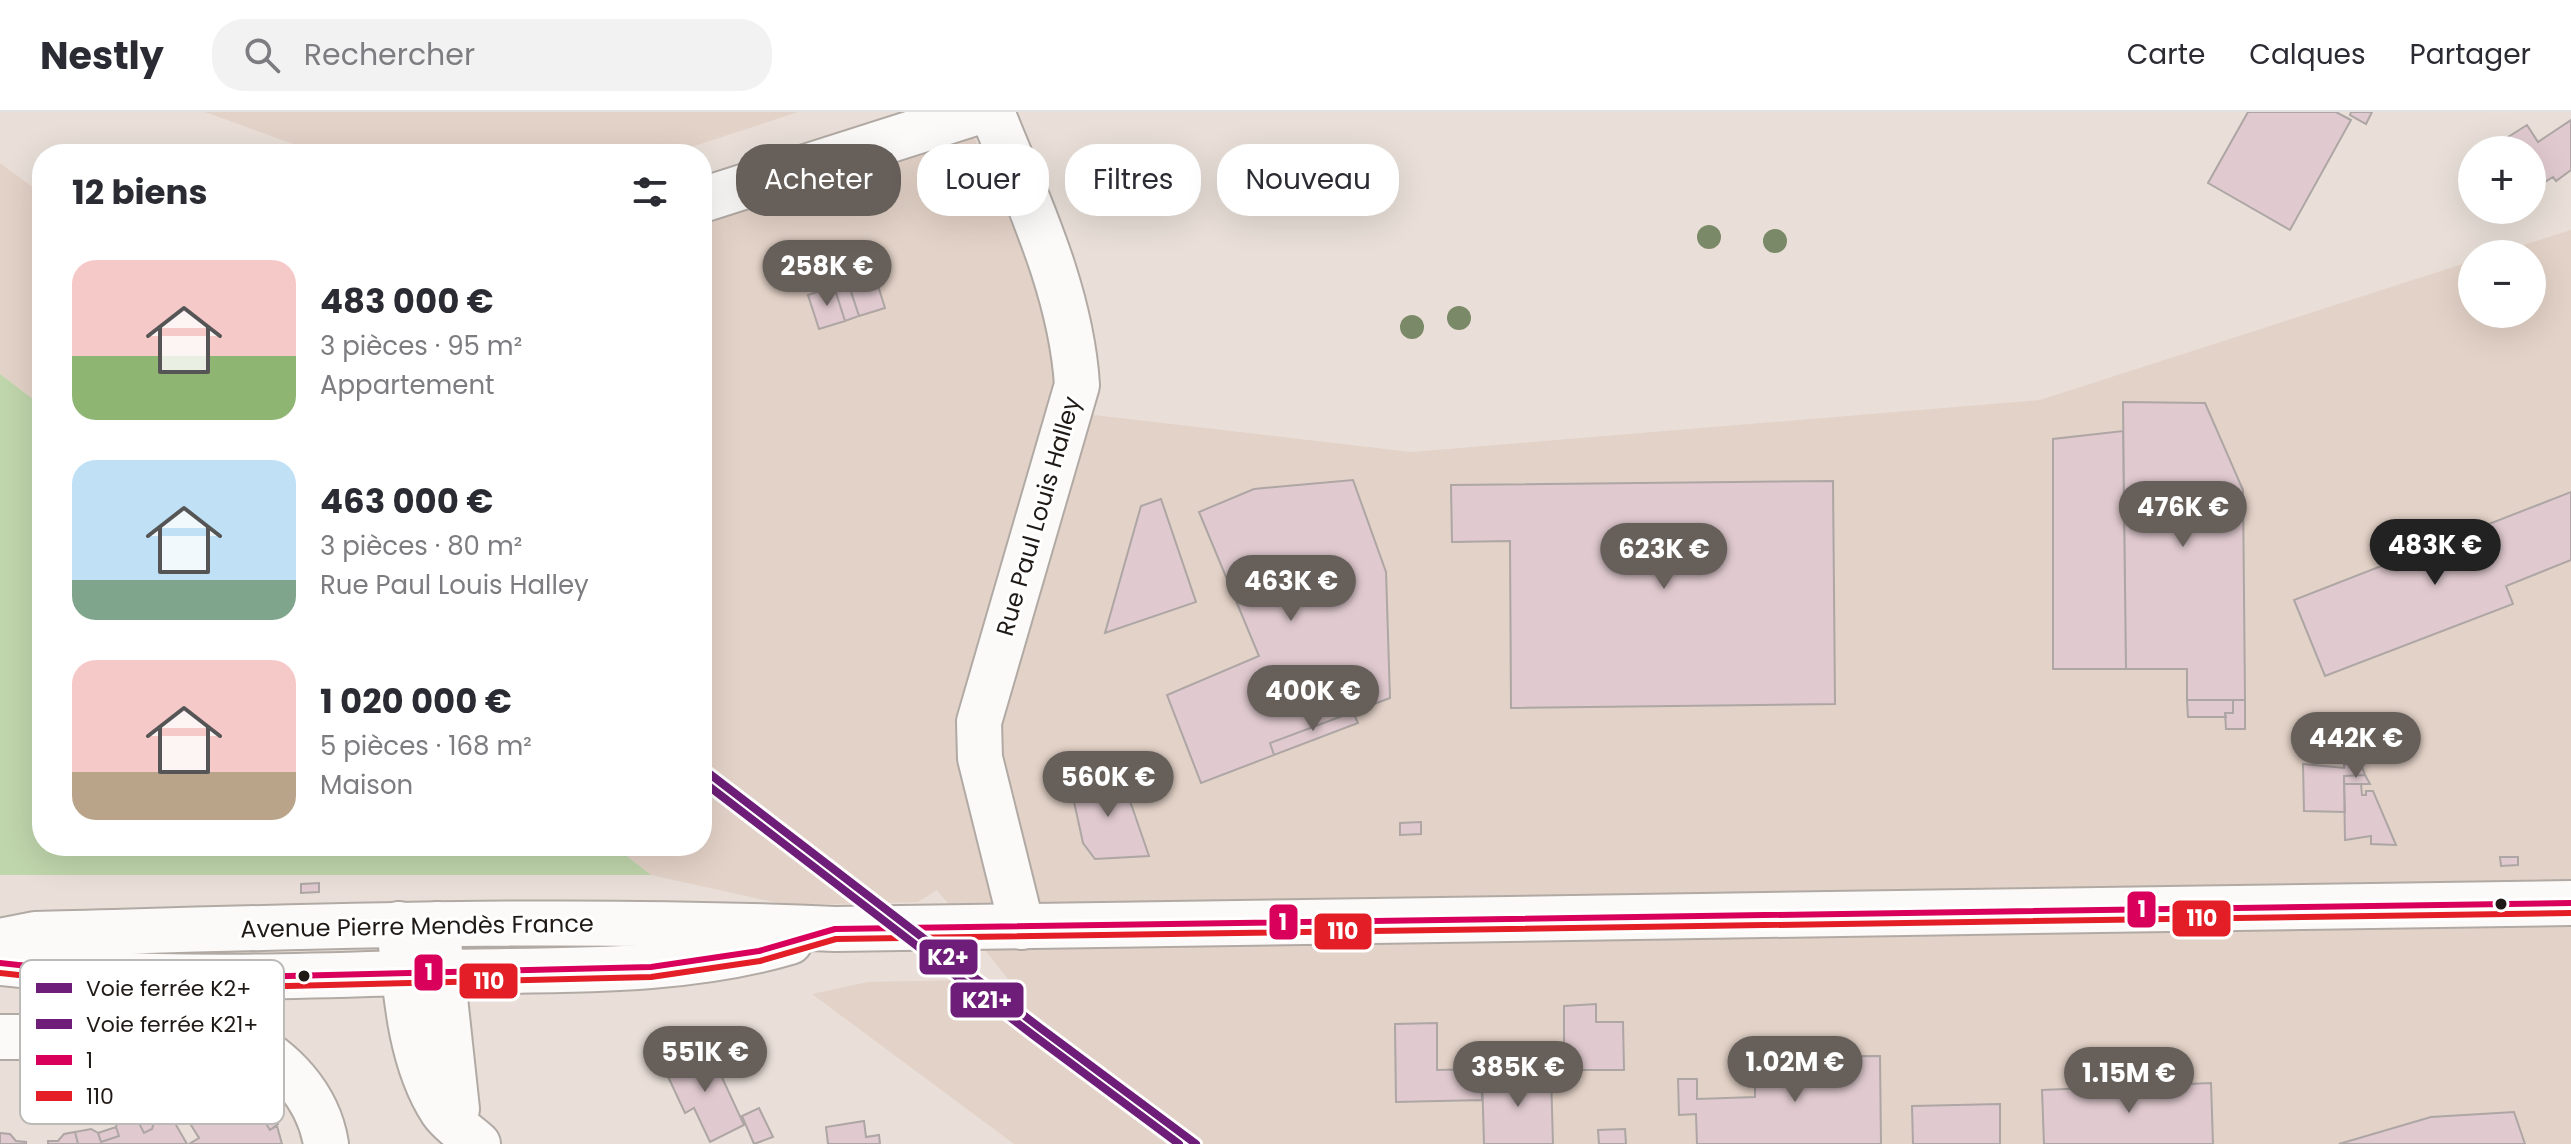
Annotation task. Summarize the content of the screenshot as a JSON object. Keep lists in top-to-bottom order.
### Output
{
  "streets": {
    "main road": ["Rue Paul Louis Halley", "Avenue Pierre Mendès France"]
  },
  "crossings": [
    ["Rue Paul Louis Halley", "Avenue Pierre Mendès France"]
  ],
  "lines": [
    "rail line K2+",
    "rail line K21+",
    "transit line 1",
    "transit line 110"
  ],
  "legend": [
    "Voie ferrée K2+",
    "Voie ferrée K21+",
    "1",
    "110"
  ],
  "page": {
    "header": "Nestly",
    "search": "Rechercher",
    "nav": ["Carte", "Calques", "Partager"],
    "map_buttons": ["+", "−"],
    "chip": [
      "Acheter",
      "Louer",
      "Filtres",
      "Nouveau"
    ],
    "heading": "12 biens",
    "price": [
      "258K €",
      "476K €",
      "483K €",
      "623K €",
      "463K €",
      "400K €",
      "442K €",
      "560K €",
      "551K €",
      "1.02M €",
      "385K €",
      "1.15M €"
    ],
    "list": [
      {
        "name": "483 000 €",
        "note": "3 pièces · 95 m² · Appartement"
      },
      {
        "name": "463 000 €",
        "note": "3 pièces · 80 m² · Rue Paul Louis Halley"
      },
      {
        "name": "1 020 000 €",
        "note": "5 pièces · 168 m² · Maison"
      }
    ]
  }
}
